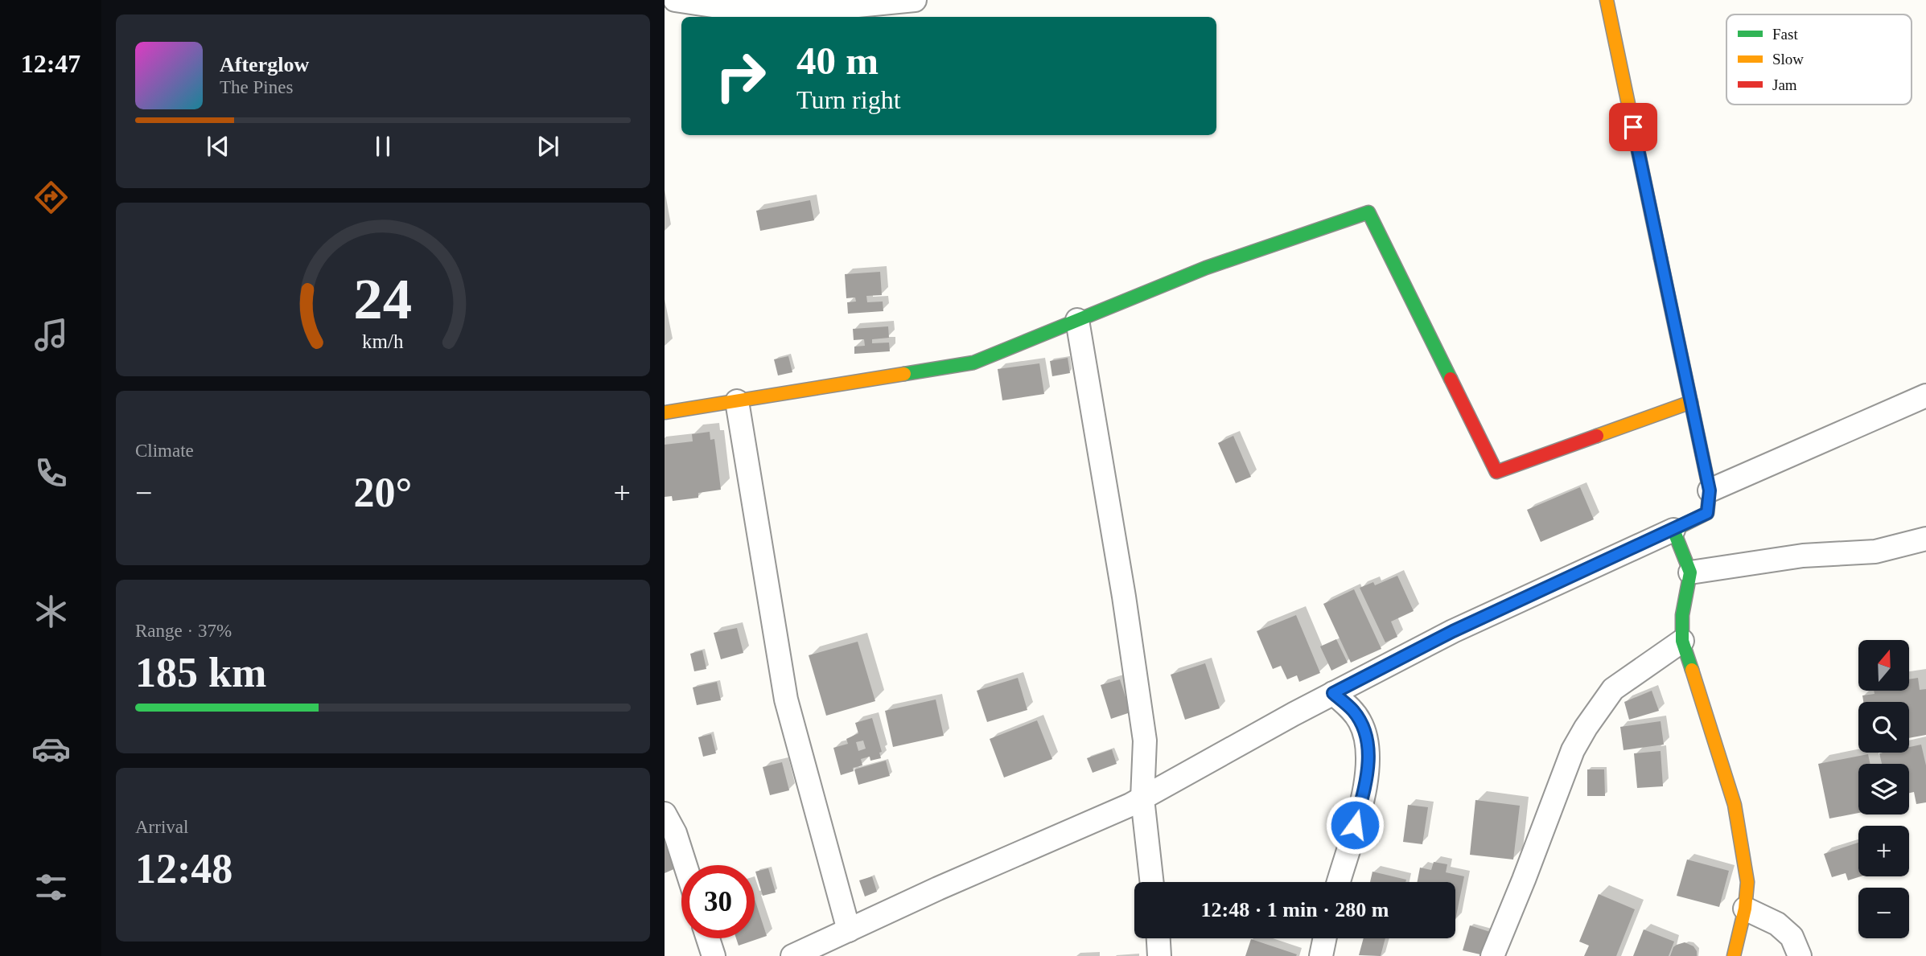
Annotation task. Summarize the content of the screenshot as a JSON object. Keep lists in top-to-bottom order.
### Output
{
  "legend": ["Fast", "Slow", "Jam"],
  "north": "top",
  "page": {
    "tabs": "12:47",
    "turn": ["40 m", "Turn right"],
    "song": ["Afterglow", "The Pines"],
    "tile": [
      "Climate",
      ["Range · 37%", "185 km"],
      ["Arrival", "12:48"]
    ],
    "heat": ["−", "20°", "+"],
    "map_buttons": ["+", "−"],
    "limit": "30",
    "trip": "12:48 · 1 min · 280 m",
    "gauge": ["24", "km/h"]
  }
}
